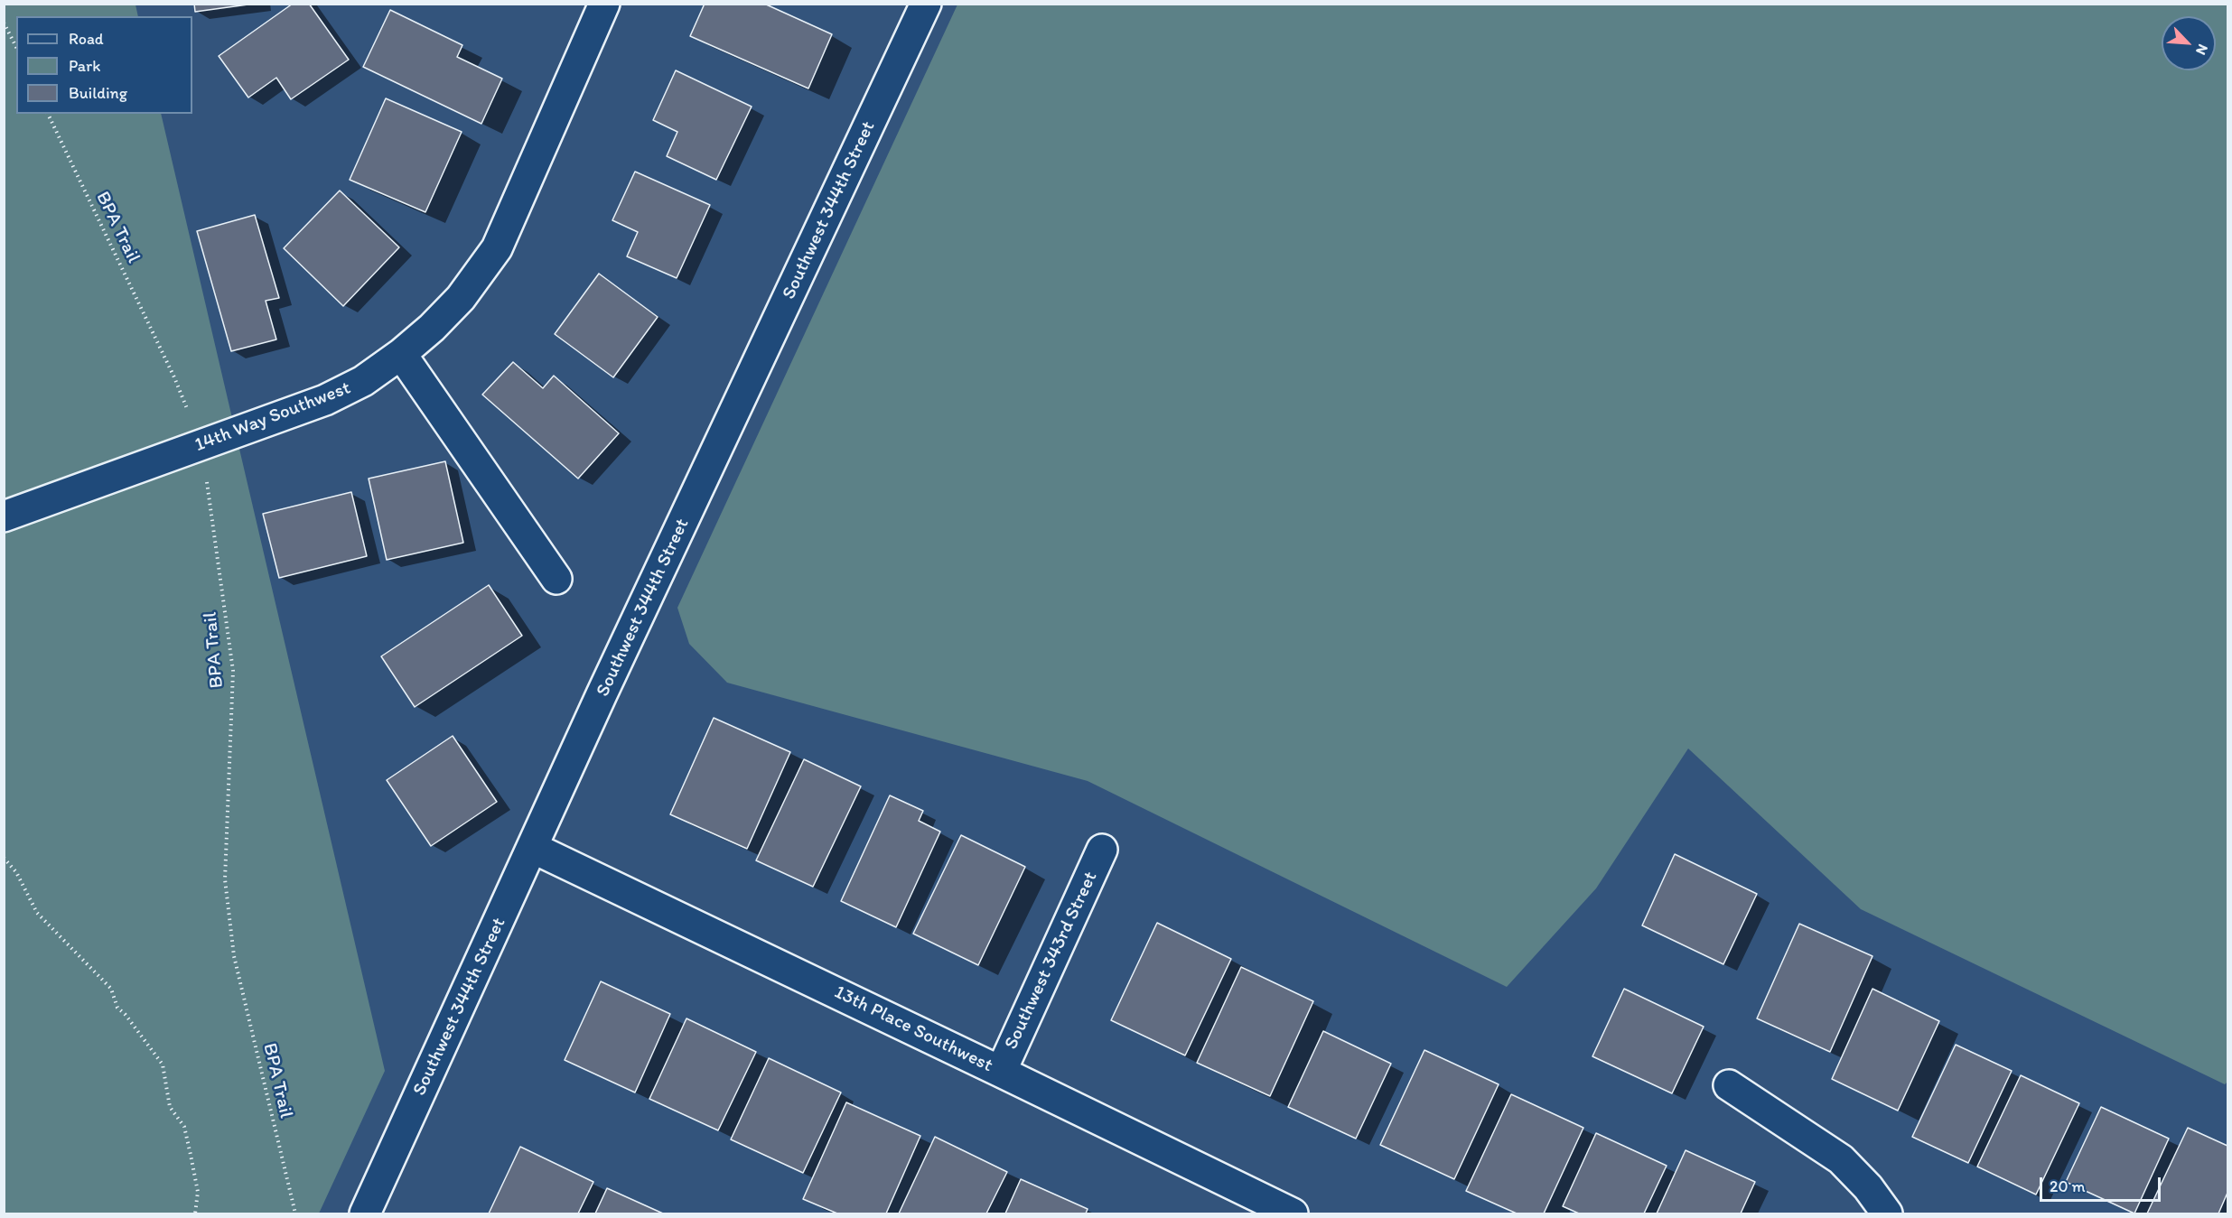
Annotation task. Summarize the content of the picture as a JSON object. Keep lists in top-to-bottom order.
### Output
{
  "streets": {
    "street": [
      "Southwest 344th Street",
      "14th Way Southwest",
      "Southwest 343rd Street",
      "13th Place Southwest"
    ],
    "path": ["BPA Trail"]
  },
  "crossings": [
    ["Southwest 344th Street", "13th Place Southwest"],
    ["BPA Trail", "14th Way Southwest"],
    ["Southwest 343rd Street", "13th Place Southwest"]
  ],
  "legend": ["Road", "Park", "Building"],
  "scale_bar": "20 m",
  "north": "bottom right"
}
